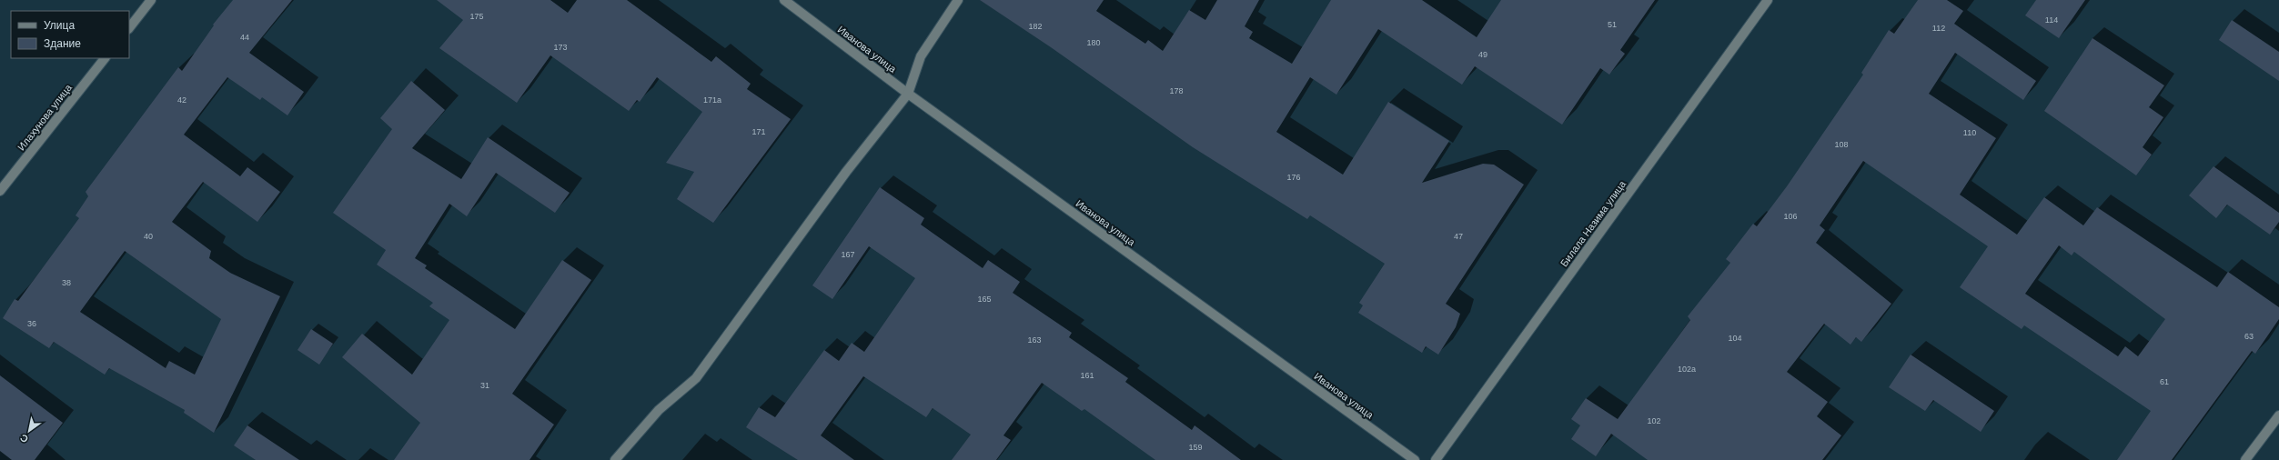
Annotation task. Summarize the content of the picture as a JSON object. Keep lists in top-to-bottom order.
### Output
{
  "streets": {
    "street": ["Иванова улица", "Илахунова улица", "Билала Назима улица"]
  },
  "house_numbers": [
    "175",
    "114",
    "51",
    "182",
    "112",
    "44",
    "180",
    "173",
    "49",
    "178",
    "42",
    "171а",
    "171",
    "110",
    "108",
    "176",
    "106",
    "40",
    "47",
    "167",
    "38",
    "165",
    "36",
    "63",
    "104",
    "163",
    "102а",
    "161",
    "61",
    "31",
    "102",
    "159"
  ],
  "legend": ["Улица", "Здание"],
  "north": "bottom left"
}
